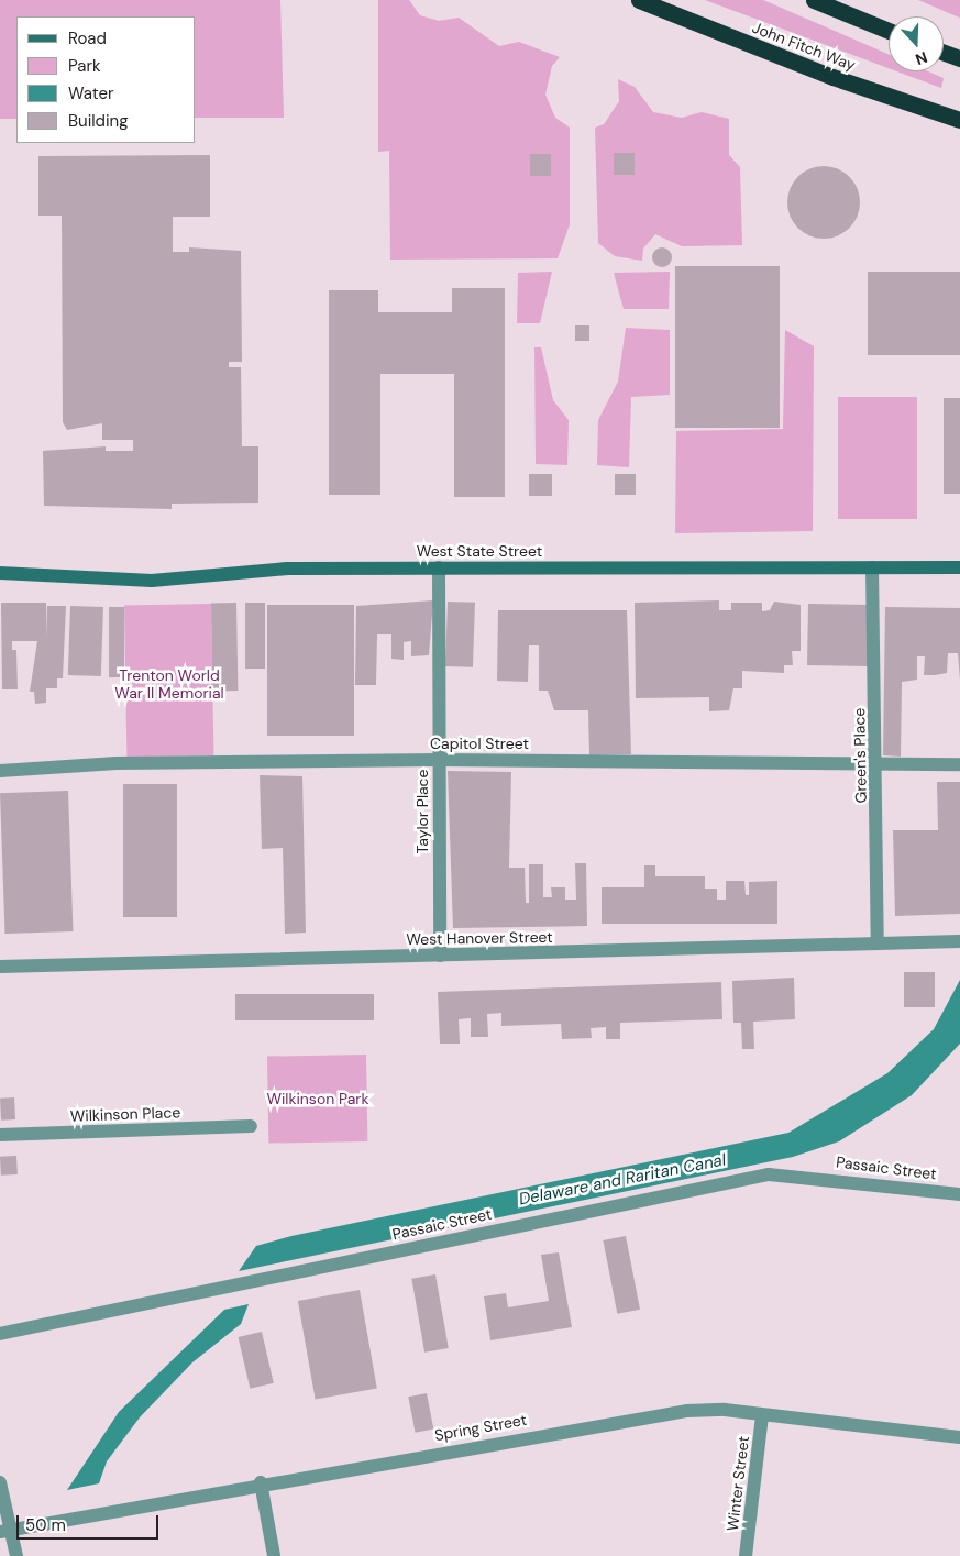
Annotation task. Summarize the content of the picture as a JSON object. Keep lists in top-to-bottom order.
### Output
{
  "streets": {
    "highway": ["John Fitch Way"],
    "street": [
      "West State Street",
      "Capitol Street",
      "Green's Place",
      "Taylor Place",
      "West Hanover Street",
      "Wilkinson Place",
      "Passaic Street",
      "Spring Street",
      "Winter Street"
    ]
  },
  "crossings": [
    ["West State Street", "Green's Place"],
    ["West State Street", "Taylor Place"],
    ["Capitol Street", "Green's Place"],
    ["Capitol Street", "Taylor Place"],
    ["Green's Place", "West Hanover Street"],
    ["Taylor Place", "West Hanover Street"],
    ["Spring Street", "Winter Street"]
  ],
  "water": ["Delaware and Raritan Canal"],
  "parks": ["Trenton World War II Memorial", "Wilkinson Park"],
  "legend": [
    "Road",
    "Park",
    "Water",
    "Building"
  ],
  "scale_bar": "50 m",
  "north": "bottom"
}
